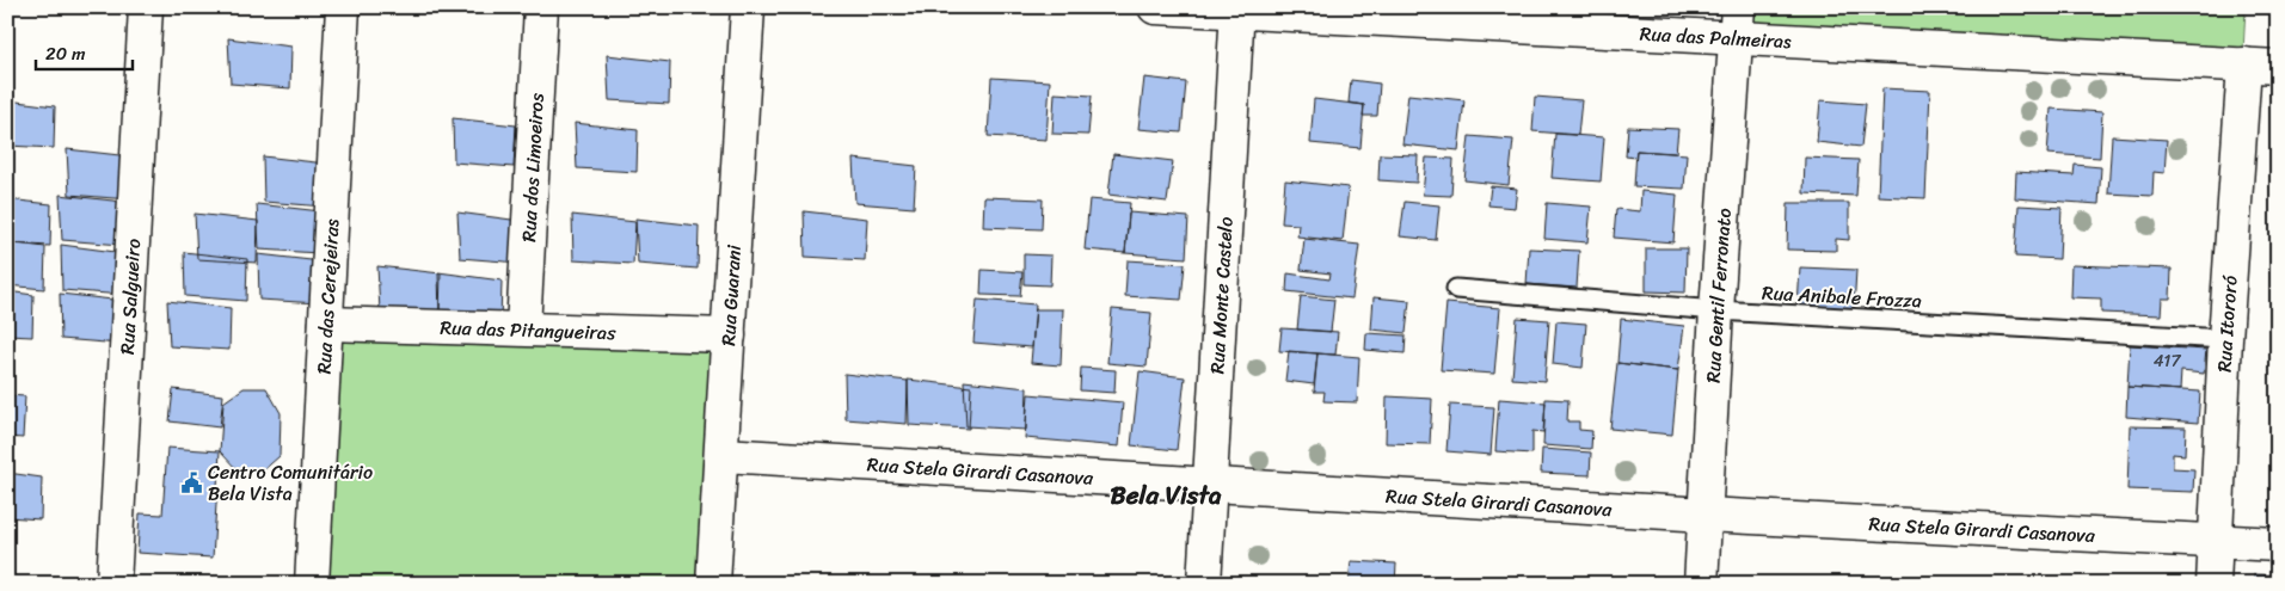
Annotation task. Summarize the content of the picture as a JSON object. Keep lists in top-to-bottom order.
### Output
{
  "streets": {
    "street": [
      "Rua das Palmeiras",
      "Rua dos Limoeiros",
      "Rua Monte Castelo",
      "Rua Gentil Ferronato",
      "Rua Salgueiro",
      "Rua das Cerejeiras",
      "Rua Guarani",
      "Rua Itororó",
      "Rua das Pitangueiras",
      "Rua Stela Girardi Casanova"
    ],
    "lane": ["Rua Anibale Frozza"]
  },
  "crossings": [
    ["Rua das Palmeiras", "Rua Monte Castelo"],
    ["Rua das Palmeiras", "Rua Gentil Ferronato"],
    ["Rua das Palmeiras", "Rua Itororó"],
    ["Rua dos Limoeiros", "Rua das Pitangueiras"],
    ["Rua Monte Castelo", "Rua Stela Girardi Casanova"],
    ["Rua Gentil Ferronato", "Rua Anibale Frozza"],
    ["Rua Gentil Ferronato", "Rua Stela Girardi Casanova"],
    ["Rua das Cerejeiras", "Rua das Pitangueiras"],
    ["Rua Guarani", "Rua das Pitangueiras"],
    ["Rua Guarani", "Rua Stela Girardi Casanova"],
    ["Rua Anibale Frozza", "Rua Itororó"],
    ["Rua Itororó", "Rua Stela Girardi Casanova"]
  ],
  "districts": ["Bela Vista"],
  "places": {
    "public building": ["Centro Comunitário Bela Vista"]
  },
  "house_numbers": ["417"],
  "scale_bar": "20 m"
}
